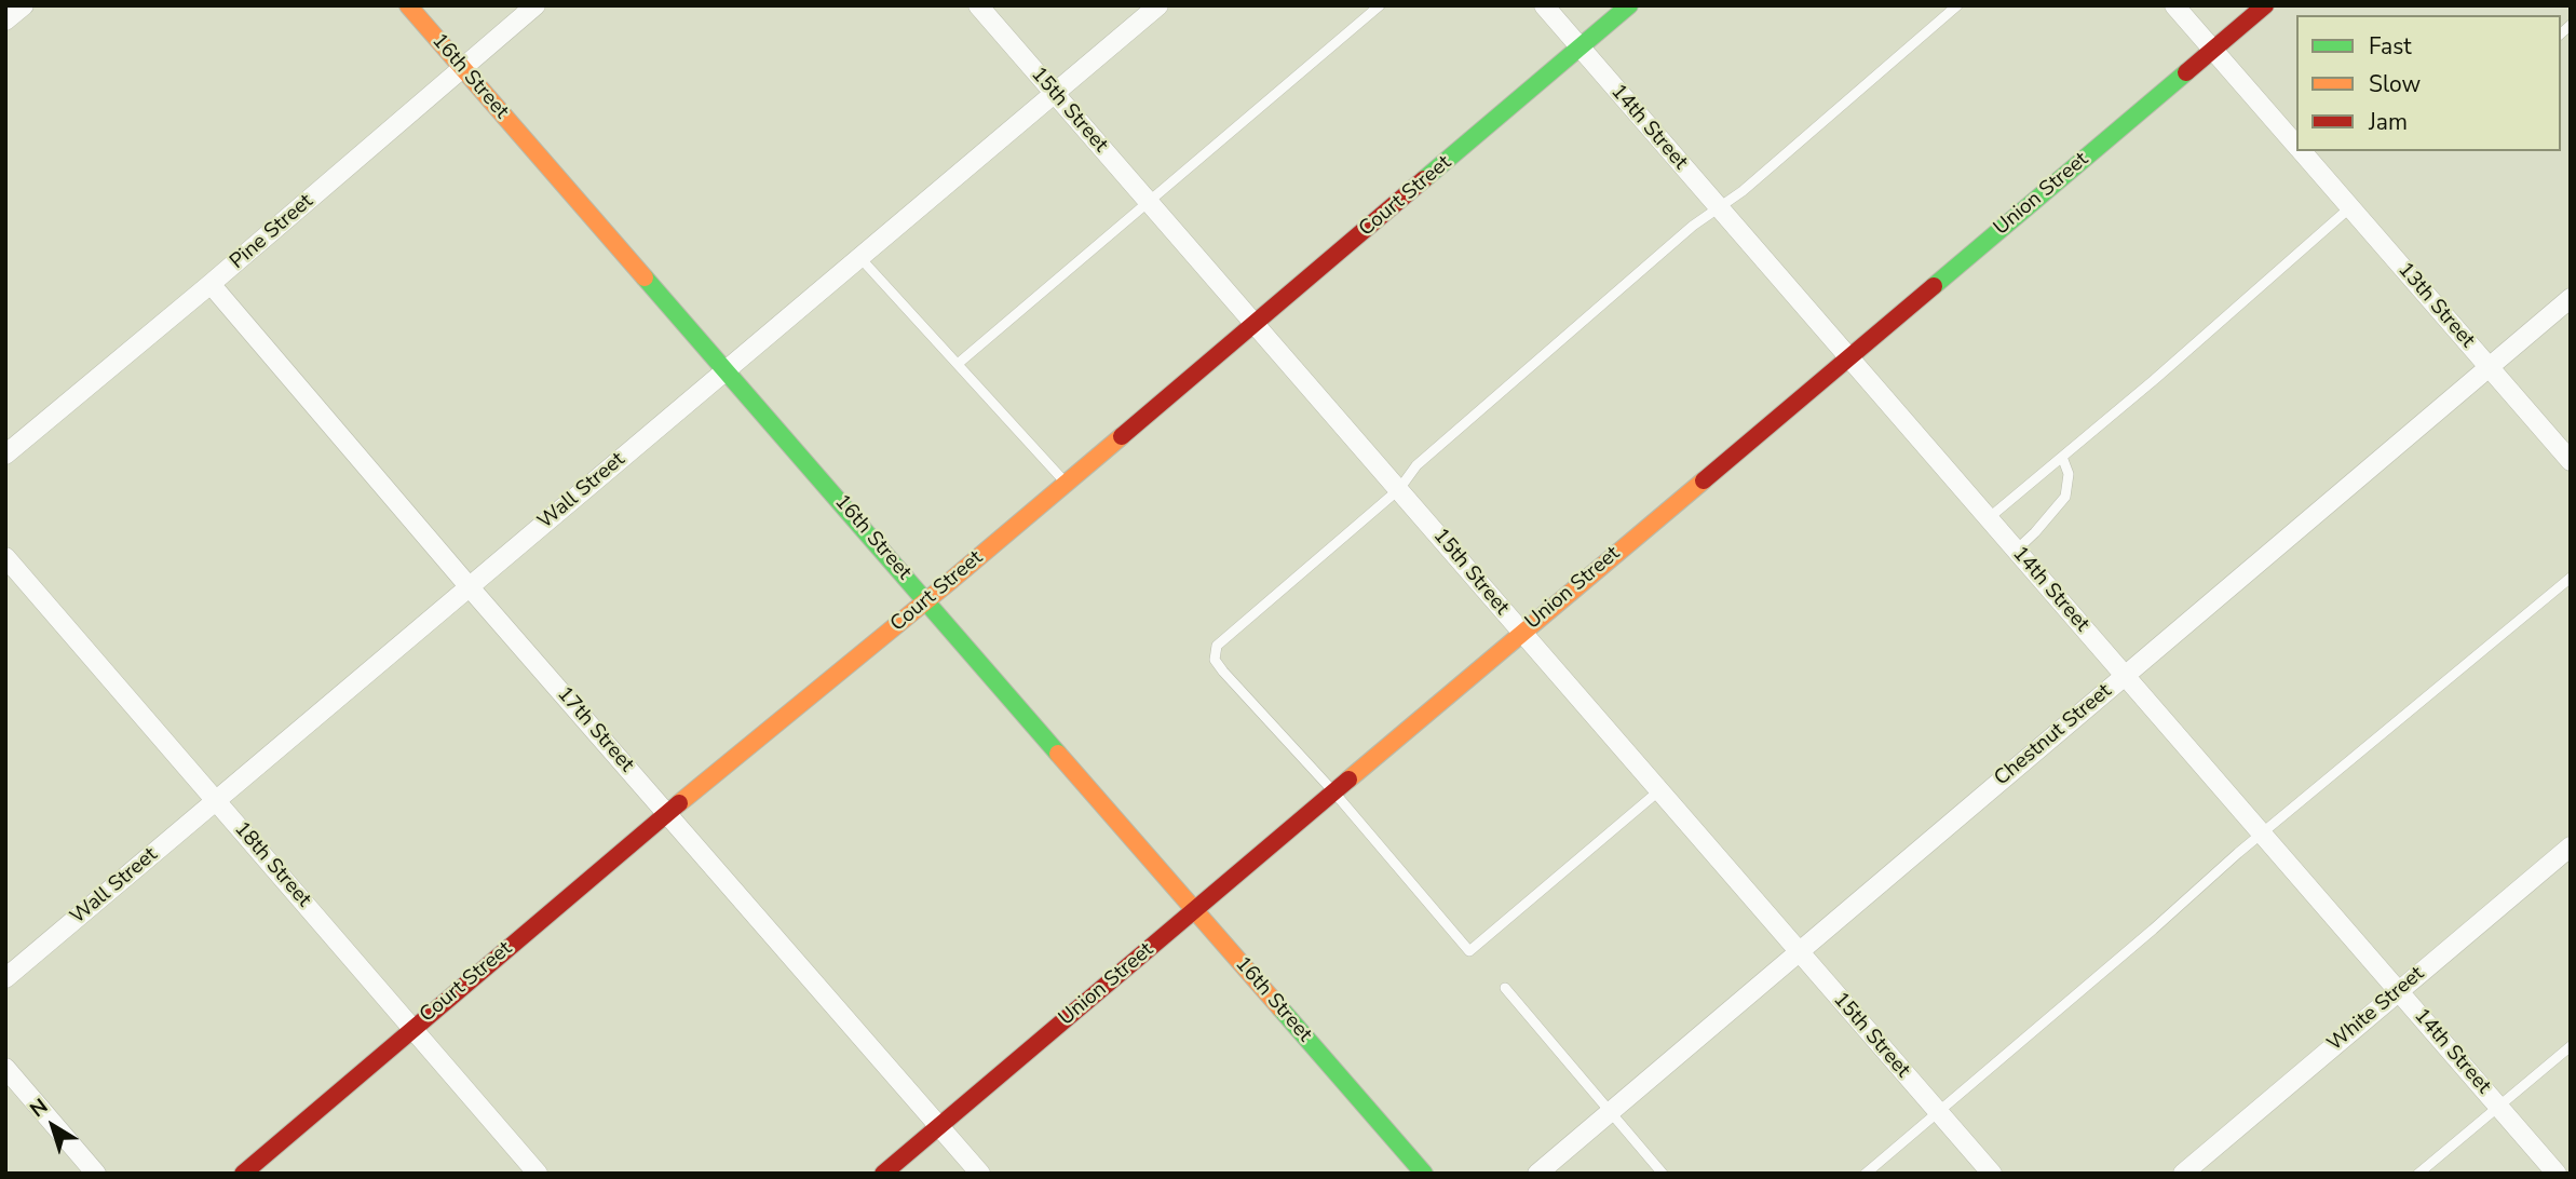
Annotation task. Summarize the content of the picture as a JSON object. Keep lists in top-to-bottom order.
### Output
{
  "streets": {
    "street": [
      "16th Street",
      "15th Street",
      "14th Street",
      "Union Street",
      "Court Street",
      "Pine Street",
      "13th Street",
      "Wall Street",
      "17th Street",
      "Chestnut Street",
      "18th Street",
      "White Street"
    ]
  },
  "crossings": [
    ["16th Street", "Union Street"],
    ["16th Street", "Court Street"],
    ["16th Street", "Pine Street"],
    ["16th Street", "Wall Street"],
    ["15th Street", "Union Street"],
    ["15th Street", "Court Street"],
    ["15th Street", "Wall Street"],
    ["15th Street", "Chestnut Street"],
    ["14th Street", "Union Street"],
    ["14th Street", "Court Street"],
    ["14th Street", "Chestnut Street"],
    ["14th Street", "White Street"],
    ["Union Street", "13th Street"],
    ["Union Street", "17th Street"],
    ["Court Street", "17th Street"],
    ["Court Street", "18th Street"],
    ["Pine Street", "17th Street"],
    ["13th Street", "Chestnut Street"],
    ["Wall Street", "17th Street"],
    ["Wall Street", "18th Street"]
  ],
  "legend": ["Fast", "Slow", "Jam"],
  "north": "top left"
}
